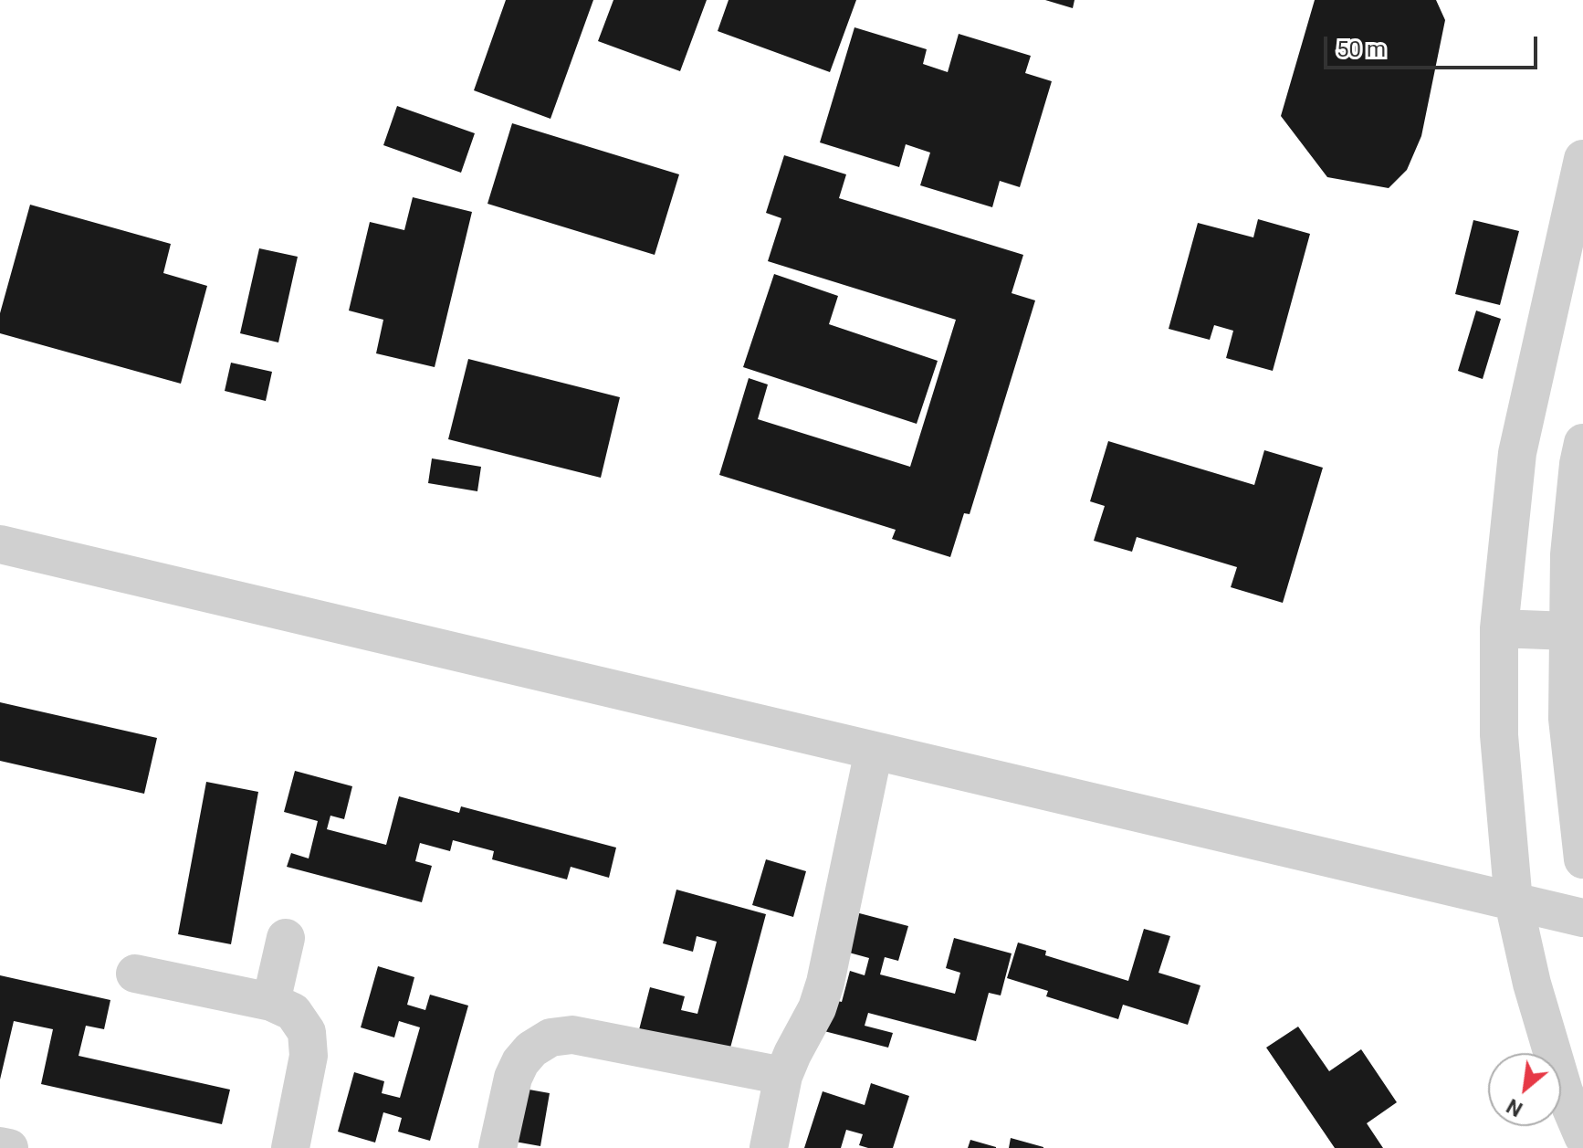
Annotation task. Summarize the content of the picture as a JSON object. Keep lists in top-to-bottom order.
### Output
{
  "scale_bar": "50 m",
  "north": "bottom left"
}
